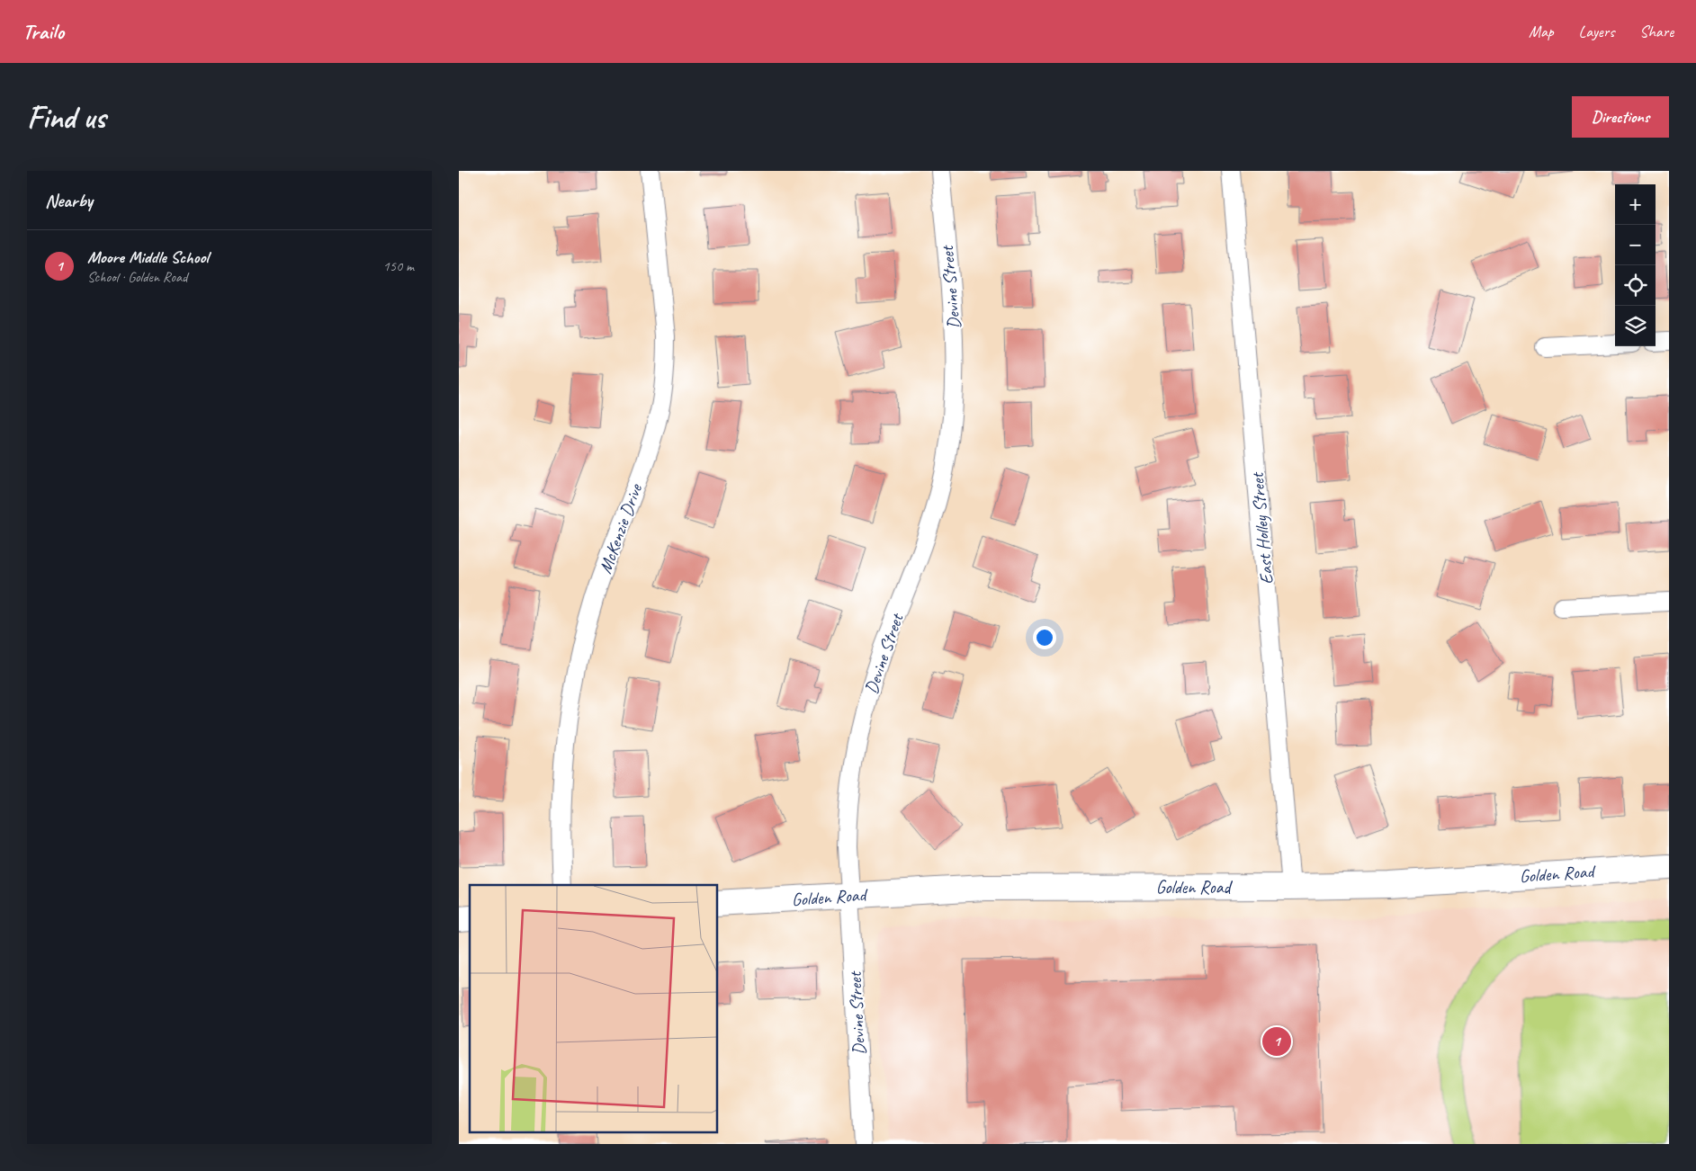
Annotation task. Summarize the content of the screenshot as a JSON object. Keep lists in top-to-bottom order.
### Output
{
  "streets": {
    "street": [
      "Devine Street",
      "McKenzie Drive",
      "East Holley Street",
      "Golden Road"
    ]
  },
  "crossings": [
    ["Devine Street", "Golden Road"],
    ["East Holley Street", "Golden Road"]
  ],
  "page": {
    "header": "Trailo",
    "nav": ["Map", "Layers", "Share"],
    "buttons": "Directions",
    "title": "Find us",
    "heading": "Nearby",
    "map_buttons": ["+", "−"],
    "list": [
      {
        "mark": "1",
        "name": "Moore Middle School",
        "note": "School · Golden Road",
        "value": "150 m"
      }
    ],
    "pins": "1"
  }
}
